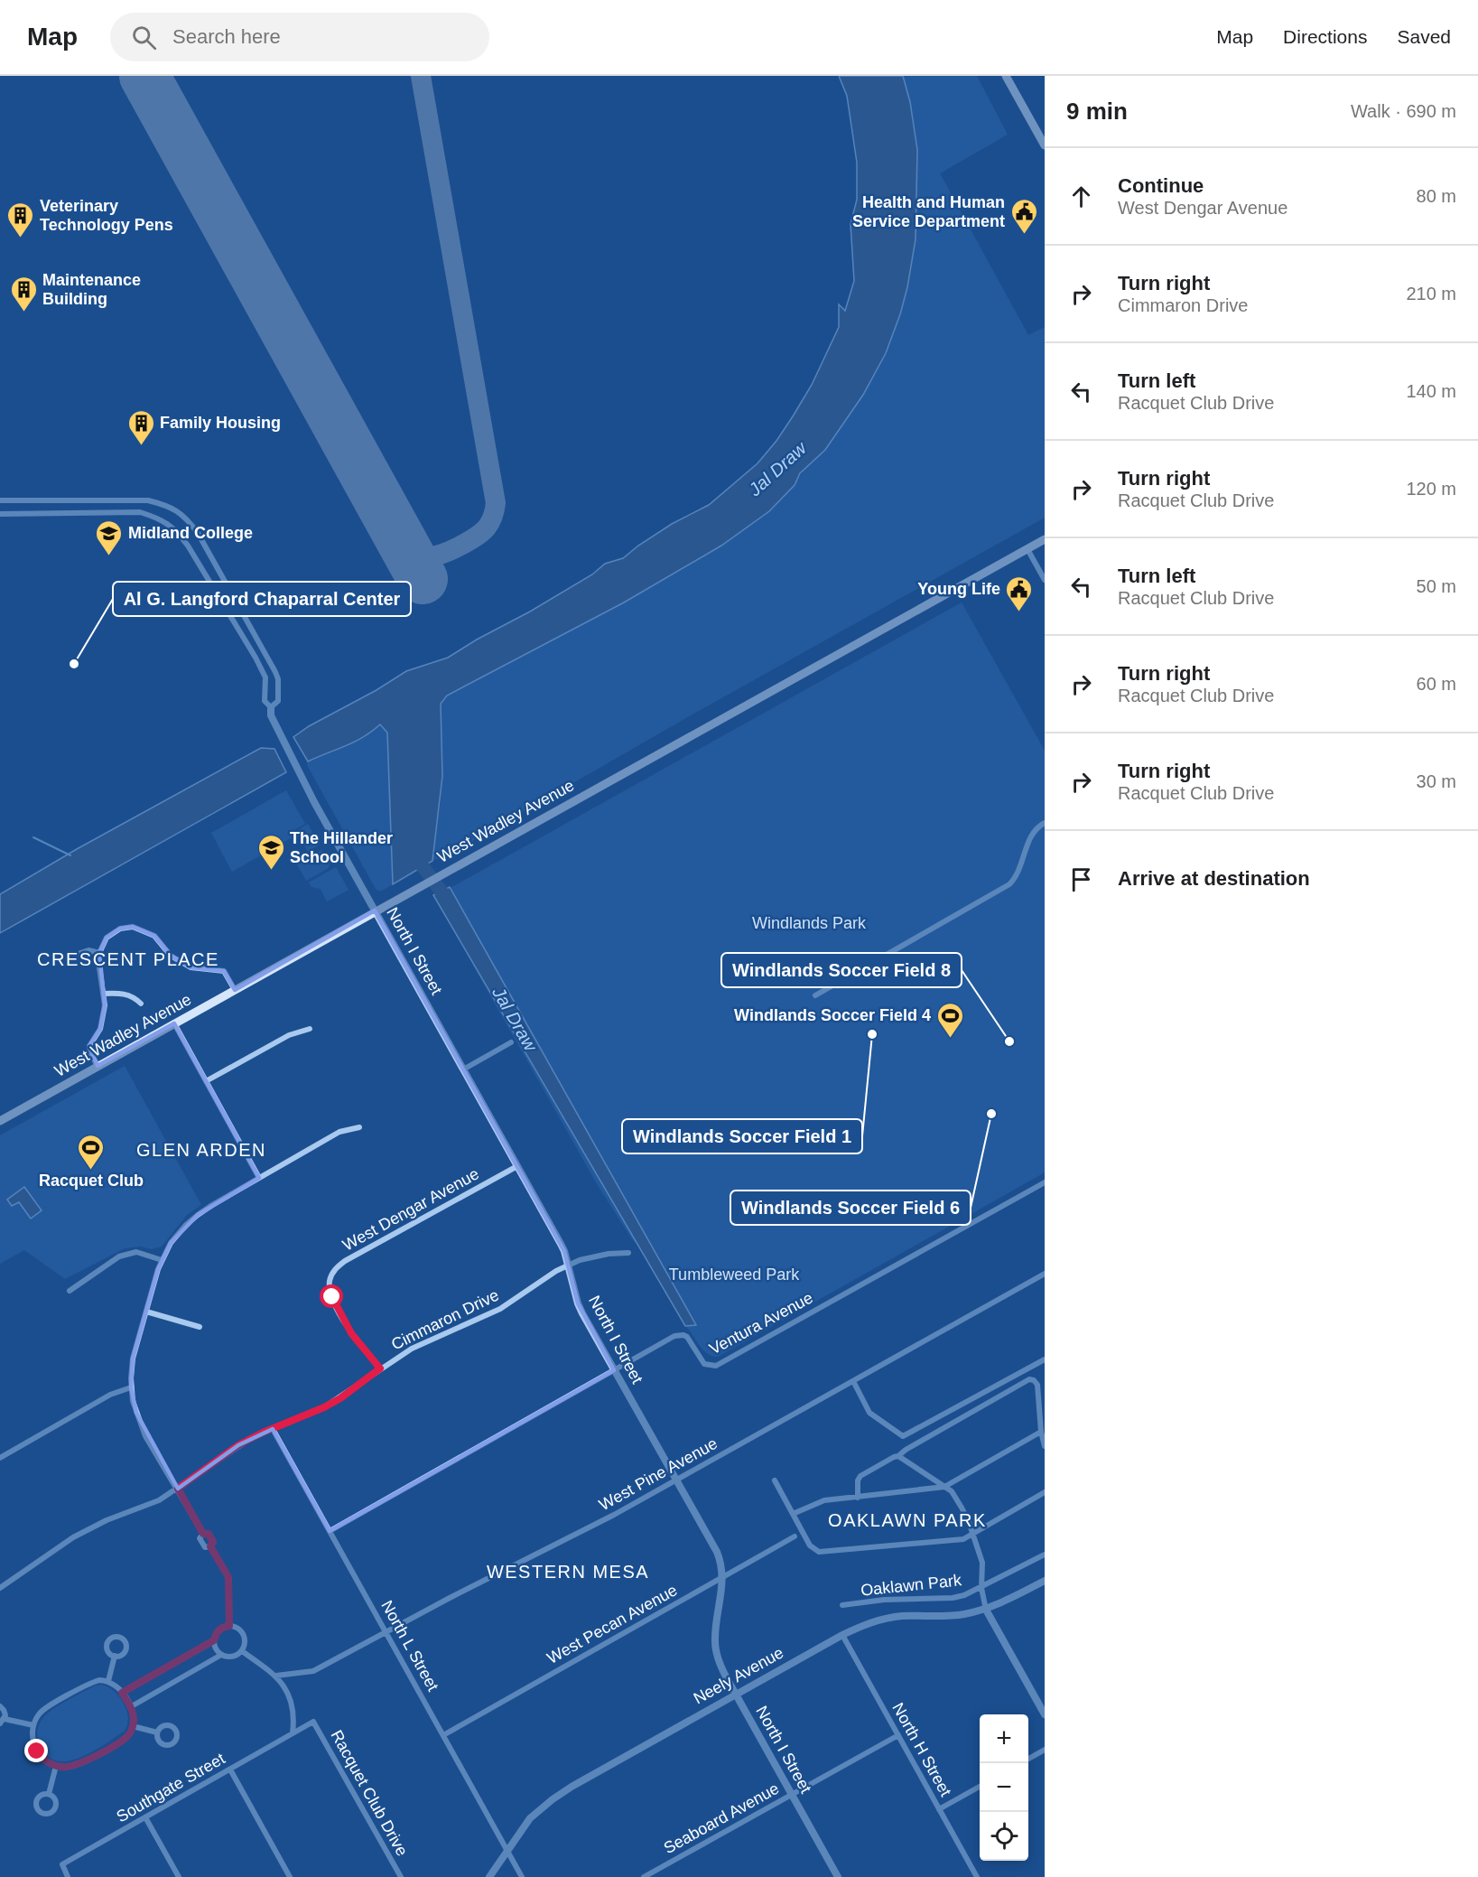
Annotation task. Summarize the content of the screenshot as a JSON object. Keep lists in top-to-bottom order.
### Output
{
  "streets": {
    "main road": ["West Wadley Avenue"],
    "street": [
      "North I Street",
      "West Dengar Avenue",
      "Cimmaron Drive",
      "Ventura Avenue",
      "West Pine Avenue",
      "Oaklawn Park",
      "West Pecan Avenue",
      "North L Street",
      "Neely Avenue",
      "North H Street",
      "Southgate Street",
      "Racquet Club Drive",
      "Seaboard Avenue"
    ]
  },
  "crossings": [
    ["West Wadley Avenue", "North I Street"],
    ["North I Street", "West Dengar Avenue"],
    ["North I Street", "Cimmaron Drive"],
    ["North I Street", "Ventura Avenue"],
    ["North I Street", "West Pine Avenue"],
    ["North I Street", "West Pecan Avenue"],
    ["North I Street", "Neely Avenue"],
    ["North I Street", "Seaboard Avenue"],
    ["West Dengar Avenue", "Cimmaron Drive"],
    ["Cimmaron Drive", "North L Street"],
    ["Ventura Avenue", "North L Street"],
    ["West Pine Avenue", "North L Street"],
    ["Oaklawn Park", "Neely Avenue"],
    ["West Pecan Avenue", "North L Street"],
    ["North L Street", "Neely Avenue"],
    ["Neely Avenue", "North H Street"],
    ["North H Street", "Seaboard Avenue"],
    ["Southgate Street", "Racquet Club Drive"]
  ],
  "districts": [
    "CRESCENT PLACE",
    "GLEN ARDEN",
    "OAKLAWN PARK",
    "WESTERN MESA"
  ],
  "water": ["Jal Draw"],
  "parks": ["Windlands Park", "Tumbleweed Park"],
  "places": {
    "public building": ["Health and Human Service Department", "Young Life"],
    "building": ["Veterinary Technology Pens", "Maintenance Building", "Family Housing"],
    "school or university": ["Midland College", "The Hillander School"],
    "other": [
      "Al G. Langford Chaparral Center",
      "Windlands Soccer Field 1",
      "Windlands Soccer Field 8",
      "Windlands Soccer Field 6"
    ],
    "sports": ["Windlands Soccer Field 4", "Racquet Club"]
  },
  "page": {
    "header": "Map",
    "search": "Search here",
    "nav": ["Map", "Directions", "Saved"],
    "heading": ["9 min", "Walk · 690 m"],
    "list": [
      ["Continue", "West Dengar Avenue", "80 m"],
      ["Turn right", "Cimmaron Drive", "210 m"],
      ["Turn left", "Racquet Club Drive", "140 m"],
      ["Turn right", "Racquet Club Drive", "120 m"],
      ["Turn left", "Racquet Club Drive", "50 m"],
      ["Turn right", "Racquet Club Drive", "60 m"],
      ["Turn right", "Racquet Club Drive", "30 m"],
      "Arrive at destination"
    ],
    "map_buttons": ["+", "−"]
  }
}
